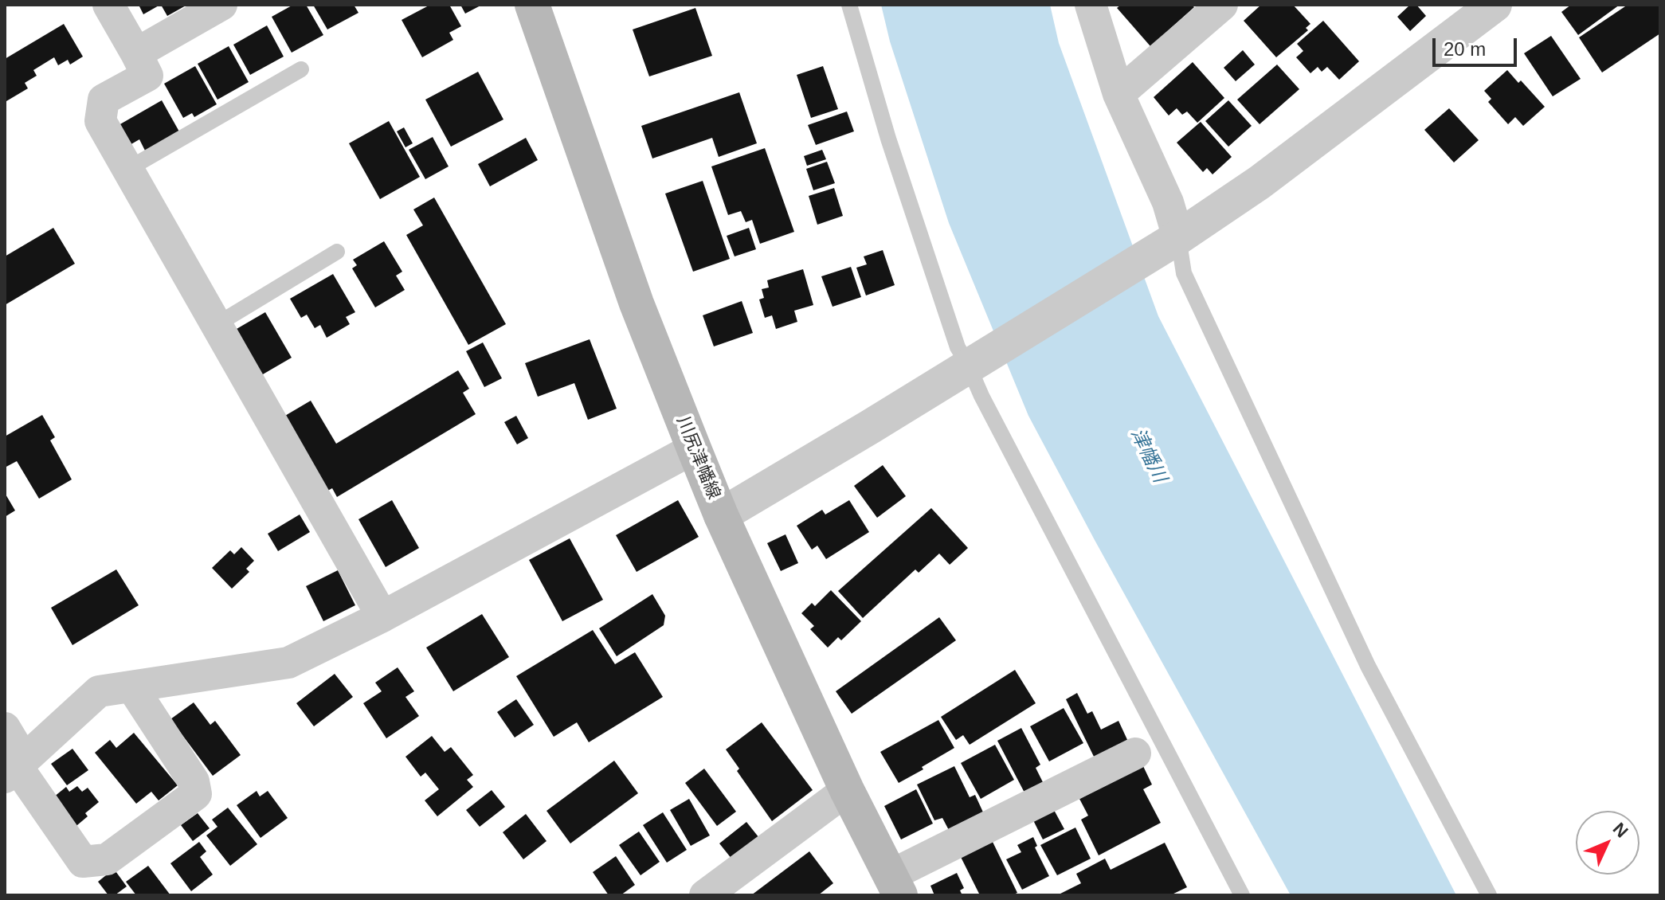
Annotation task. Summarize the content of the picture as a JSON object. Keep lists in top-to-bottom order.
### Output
{
  "streets": {
    "main road": ["川尻津幡線"]
  },
  "water": ["津幡川"],
  "scale_bar": "20 m",
  "north": "top right"
}
